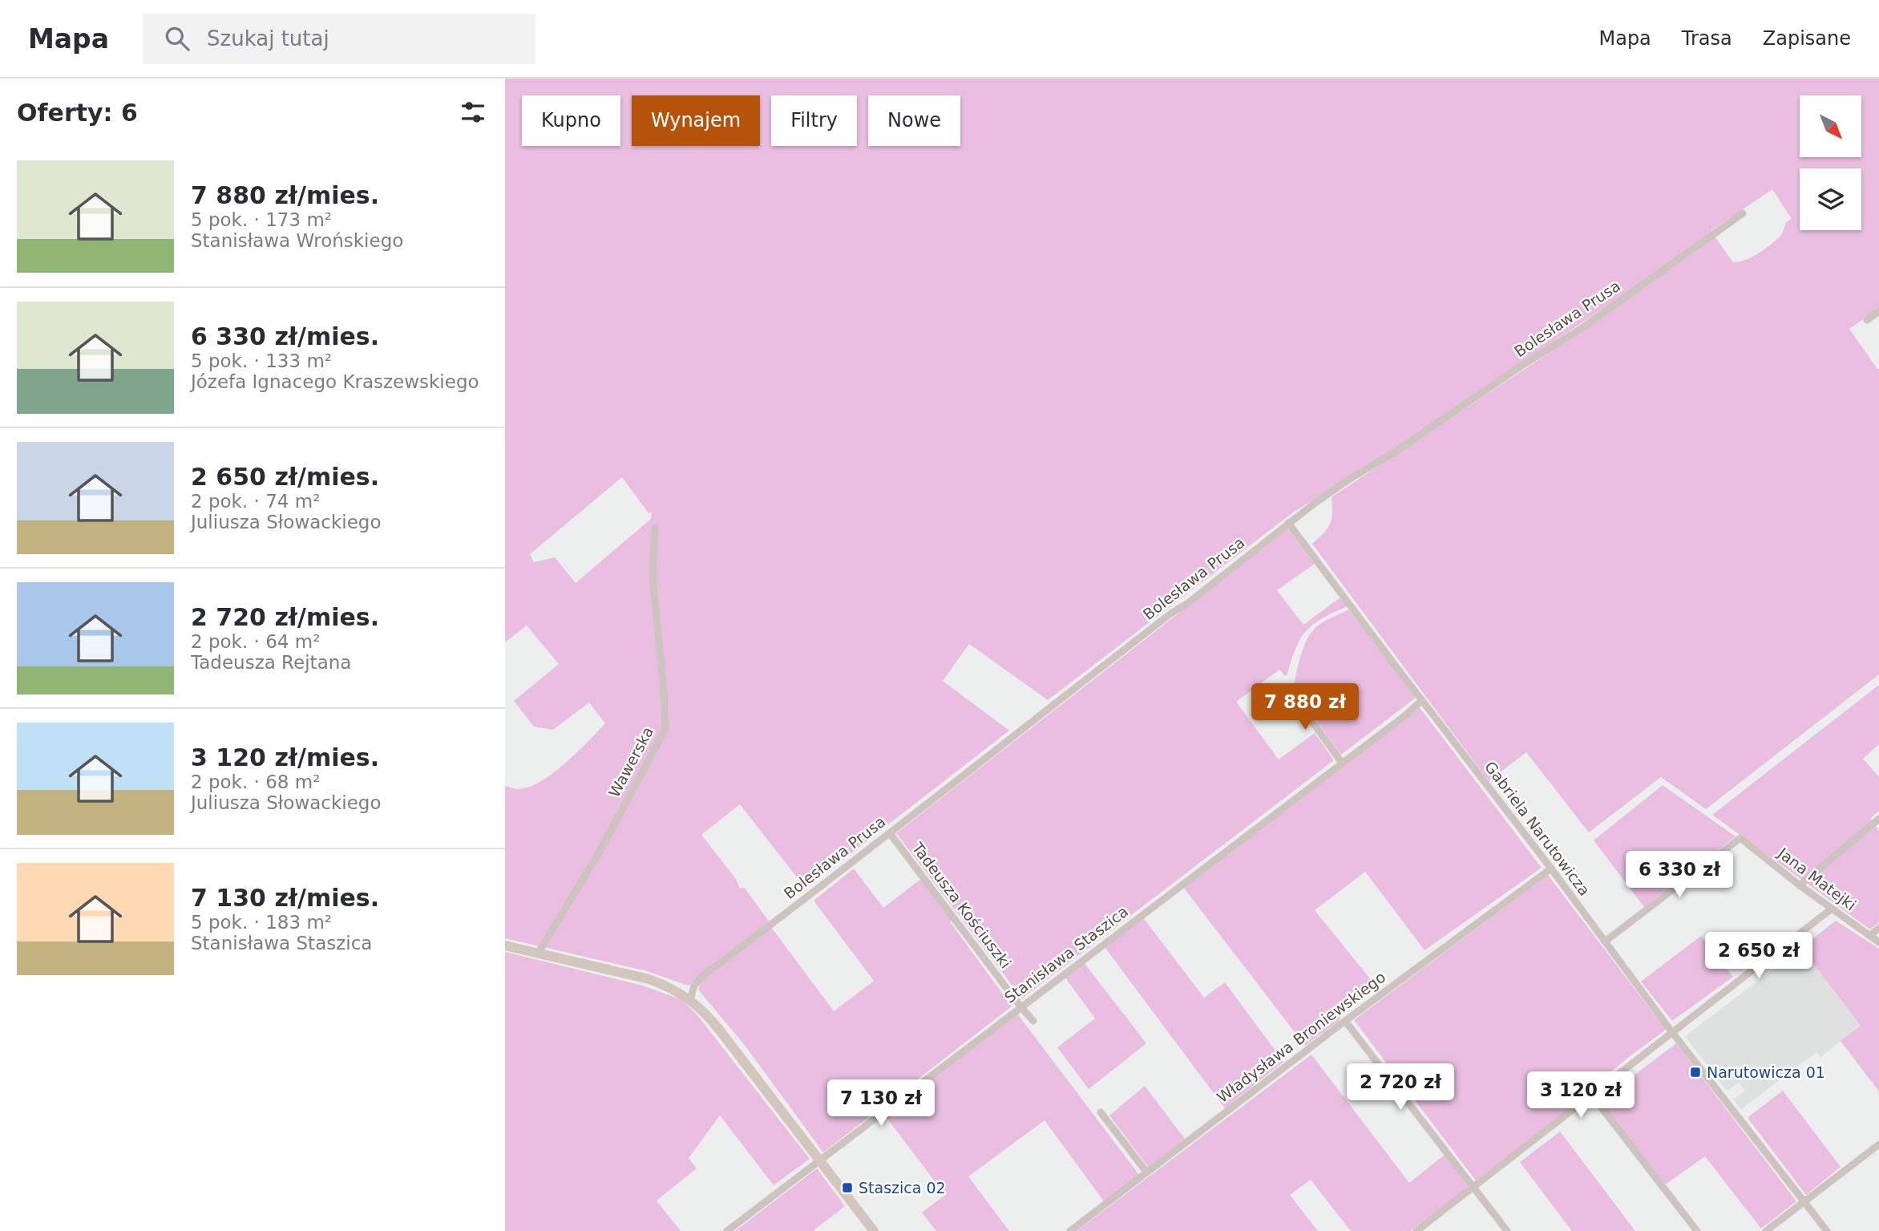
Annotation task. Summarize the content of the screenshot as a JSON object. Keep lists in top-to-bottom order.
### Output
{
  "streets": {
    "street": [
      "Bolesława Prusa",
      "Wawerska",
      "Gabriela Narutowicza",
      "Jana Matejki",
      "Tadeusza Kościuszki",
      "Stanisława Staszica",
      "Władysława Broniewskiego"
    ]
  },
  "crossings": [
    ["Bolesława Prusa", "Gabriela Narutowicza"],
    ["Bolesława Prusa", "Tadeusza Kościuszki"],
    ["Gabriela Narutowicza", "Jana Matejki"],
    ["Gabriela Narutowicza", "Stanisława Staszica"],
    ["Gabriela Narutowicza", "Władysława Broniewskiego"],
    ["Tadeusza Kościuszki", "Stanisława Staszica"]
  ],
  "places": {
    "transit": ["Narutowicza 01", "Staszica 02"]
  },
  "north": "bottom right",
  "page": {
    "header": "Mapa",
    "search": "Szukaj tutaj",
    "nav": ["Mapa", "Trasa", "Zapisane"],
    "heading": "Oferty: 6",
    "chip": [
      "Kupno",
      "Wynajem",
      "Filtry",
      "Nowe"
    ],
    "list": [
      {
        "name": "7 880 zł/mies.",
        "note": "5 pok. · 173 m² · Stanisława Wrońskiego"
      },
      {
        "name": "6 330 zł/mies.",
        "note": "5 pok. · 133 m² · Józefa Ignacego Kraszewskiego"
      },
      {
        "name": "2 650 zł/mies.",
        "note": "2 pok. · 74 m² · Juliusza Słowackiego"
      },
      {
        "name": "2 720 zł/mies.",
        "note": "2 pok. · 64 m² · Tadeusza Rejtana"
      },
      {
        "name": "3 120 zł/mies.",
        "note": "2 pok. · 68 m² · Juliusza Słowackiego"
      },
      {
        "name": "7 130 zł/mies.",
        "note": "5 pok. · 183 m² · Stanisława Staszica"
      }
    ],
    "price": [
      "7 880 zł",
      "6 330 zł",
      "2 650 zł",
      "2 720 zł",
      "3 120 zł",
      "7 130 zł"
    ]
  }
}
